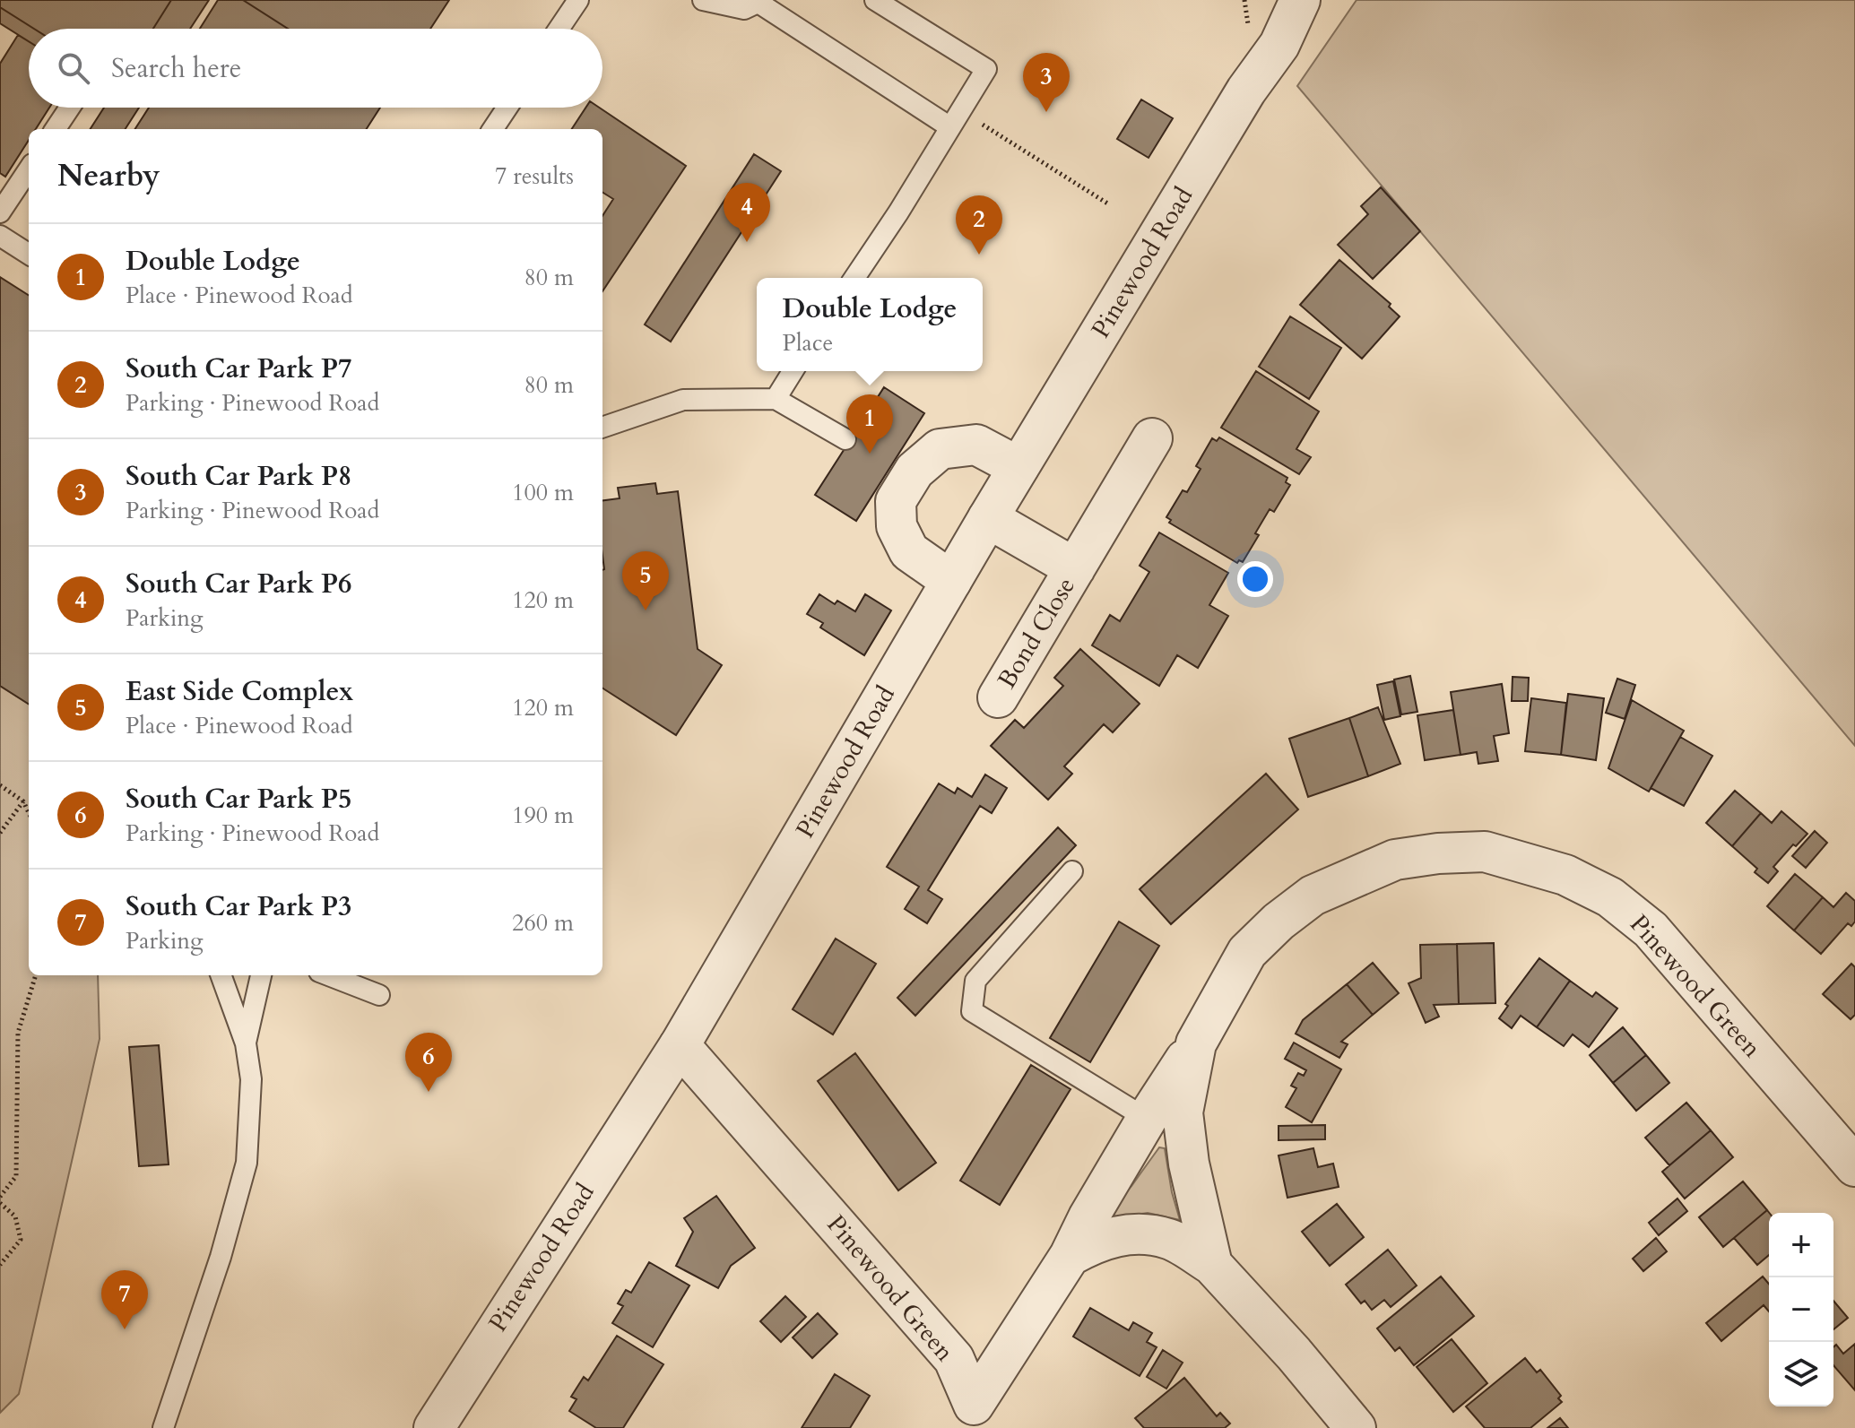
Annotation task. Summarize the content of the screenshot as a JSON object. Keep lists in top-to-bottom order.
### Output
{
  "streets": {
    "street": ["Pinewood Road", "Bond Close", "Pinewood Green"]
  },
  "crossings": [
    ["Pinewood Road", "Bond Close"],
    ["Pinewood Road", "Pinewood Green"]
  ],
  "page": {
    "search": "Search here",
    "pins": [
      "3",
      "4",
      "2",
      "1",
      "5",
      "6",
      "7"
    ],
    "heading": ["Nearby", "7 results"],
    "list": [
      {
        "mark": "1",
        "name": "Double Lodge",
        "note": "Place · Pinewood Road",
        "value": "80 m"
      },
      {
        "mark": "2",
        "name": "South Car Park P7",
        "note": "Parking · Pinewood Road",
        "value": "80 m"
      },
      {
        "mark": "3",
        "name": "South Car Park P8",
        "note": "Parking · Pinewood Road",
        "value": "100 m"
      },
      {
        "mark": "4",
        "name": "South Car Park P6",
        "note": "Parking",
        "value": "120 m"
      },
      {
        "mark": "5",
        "name": "East Side Complex",
        "note": "Place · Pinewood Road",
        "value": "120 m"
      },
      {
        "mark": "6",
        "name": "South Car Park P5",
        "note": "Parking · Pinewood Road",
        "value": "190 m"
      },
      {
        "mark": "7",
        "name": "South Car Park P3",
        "note": "Parking",
        "value": "260 m"
      }
    ],
    "popup": ["Double Lodge", "Place"],
    "map_buttons": ["+", "−"]
  }
}
